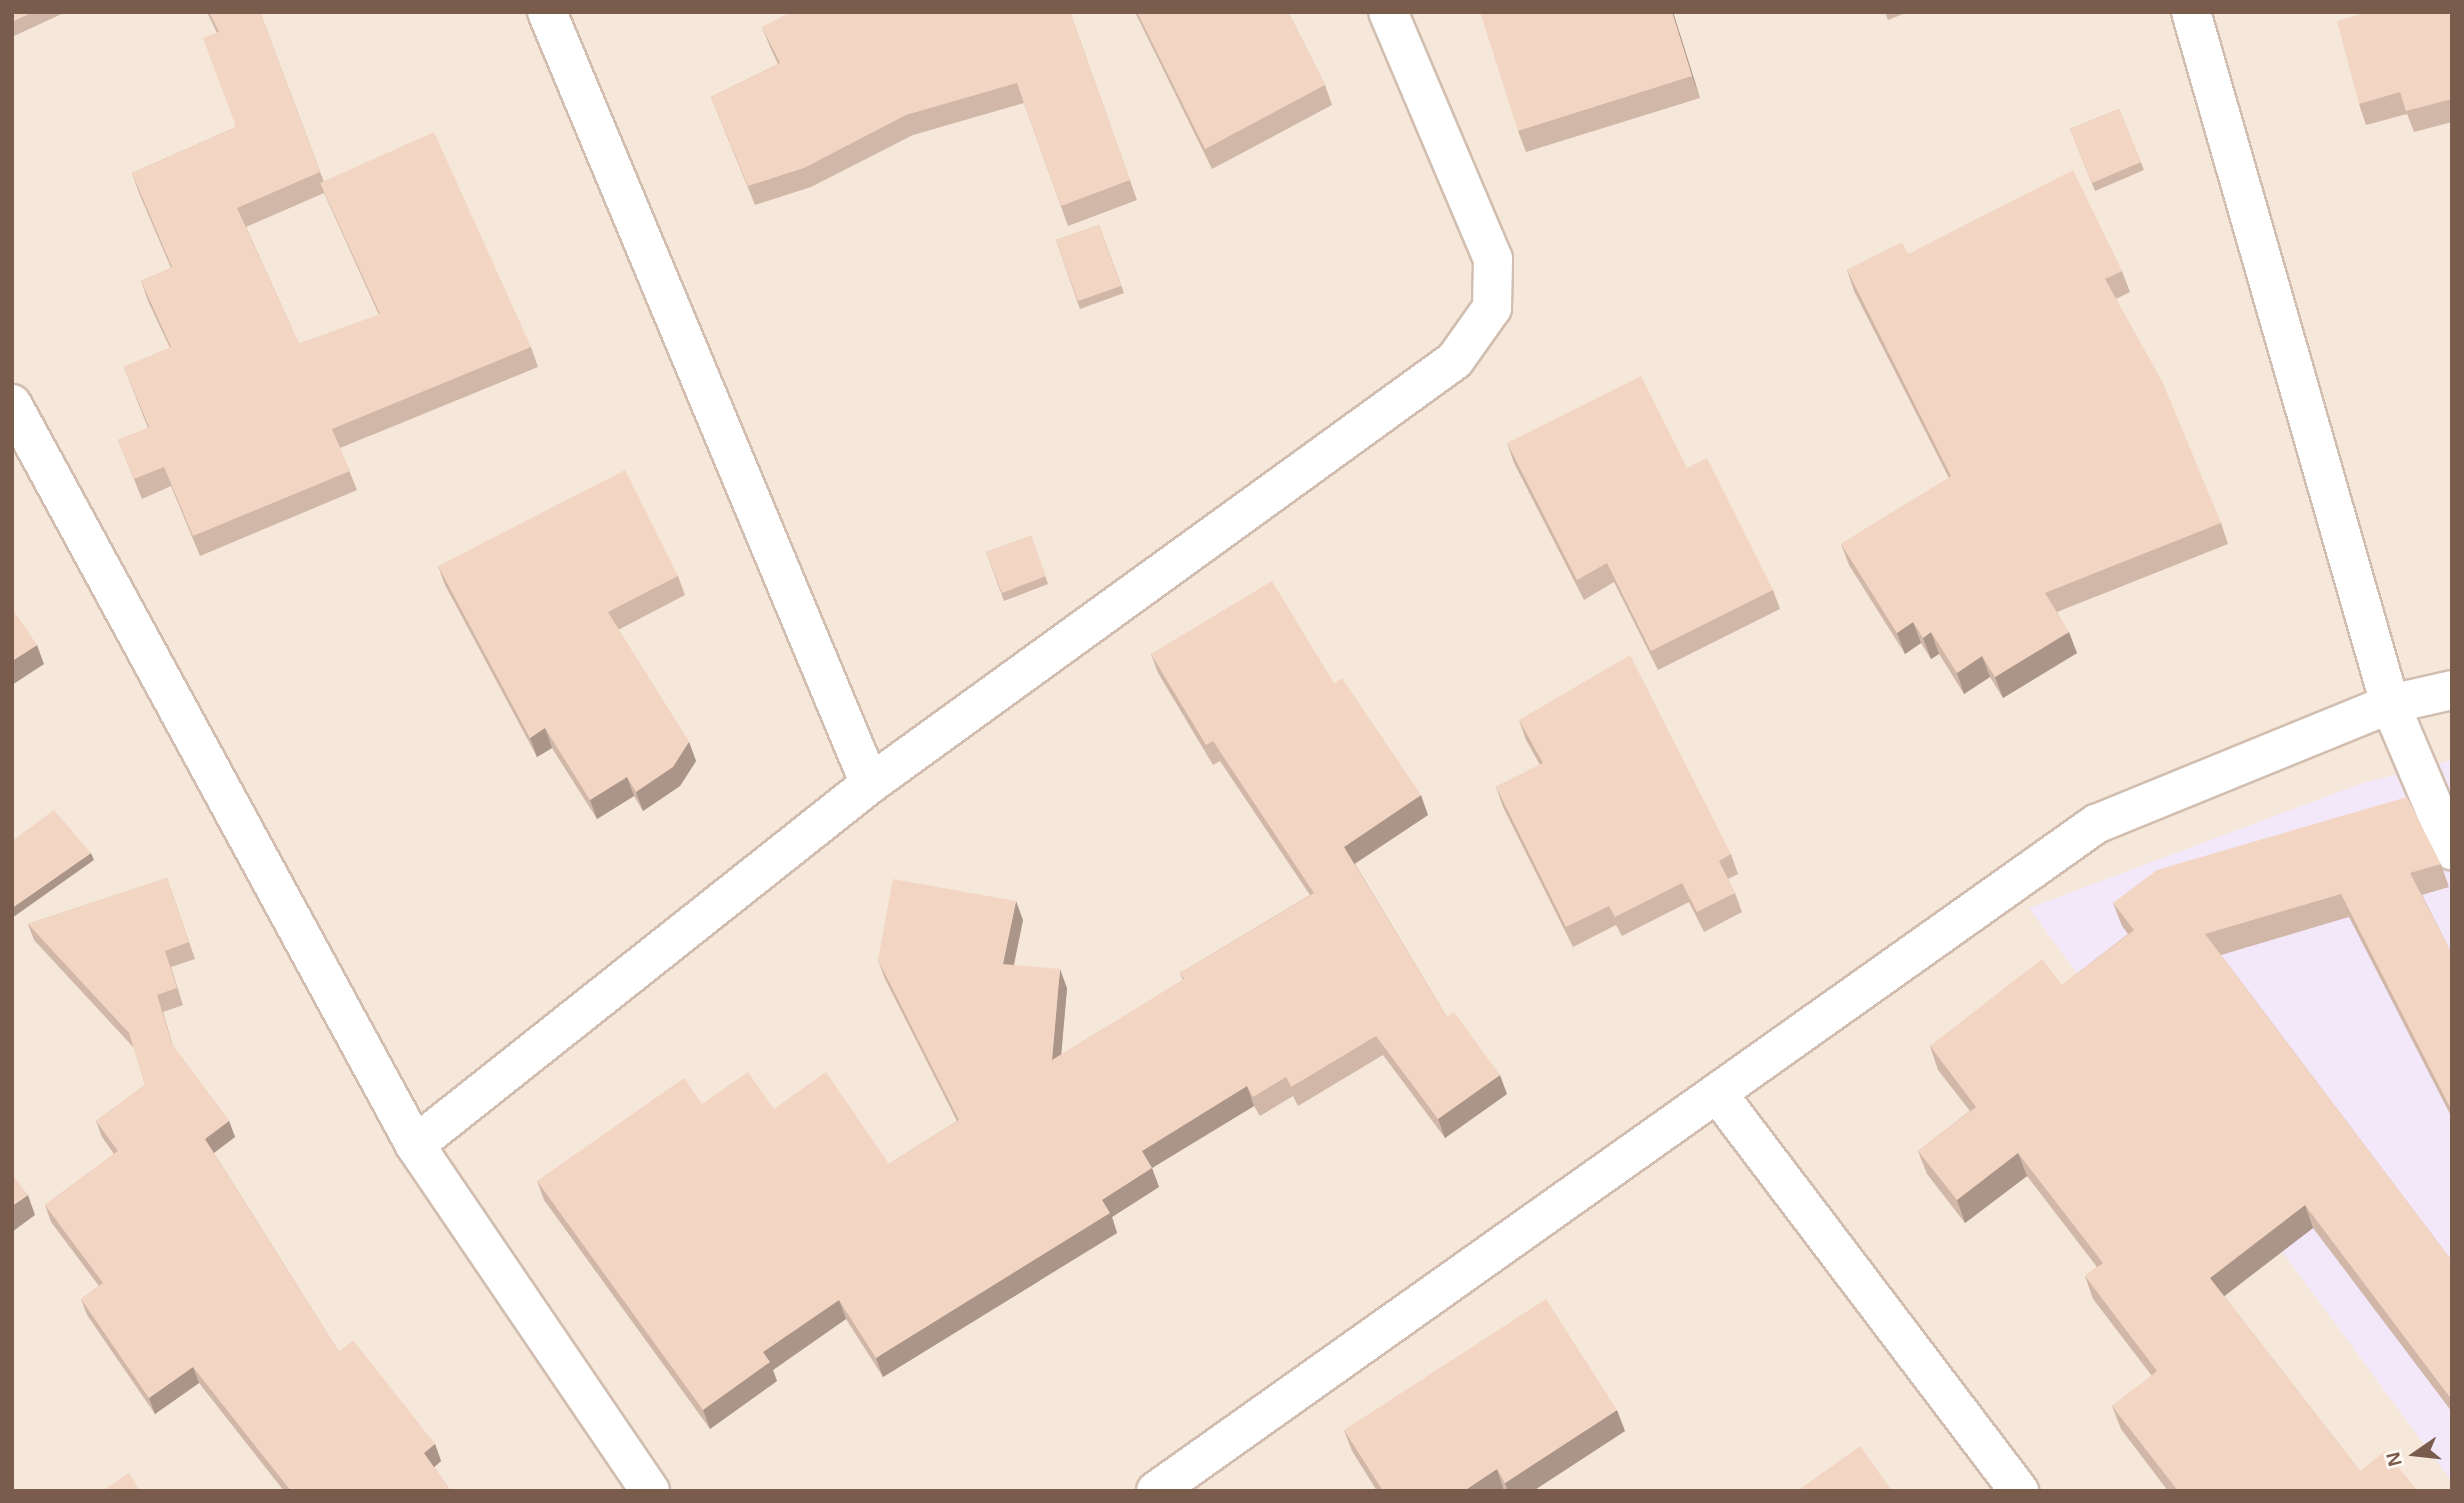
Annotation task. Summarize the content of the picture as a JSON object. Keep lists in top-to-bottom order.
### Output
{
  "north": "left"
}
